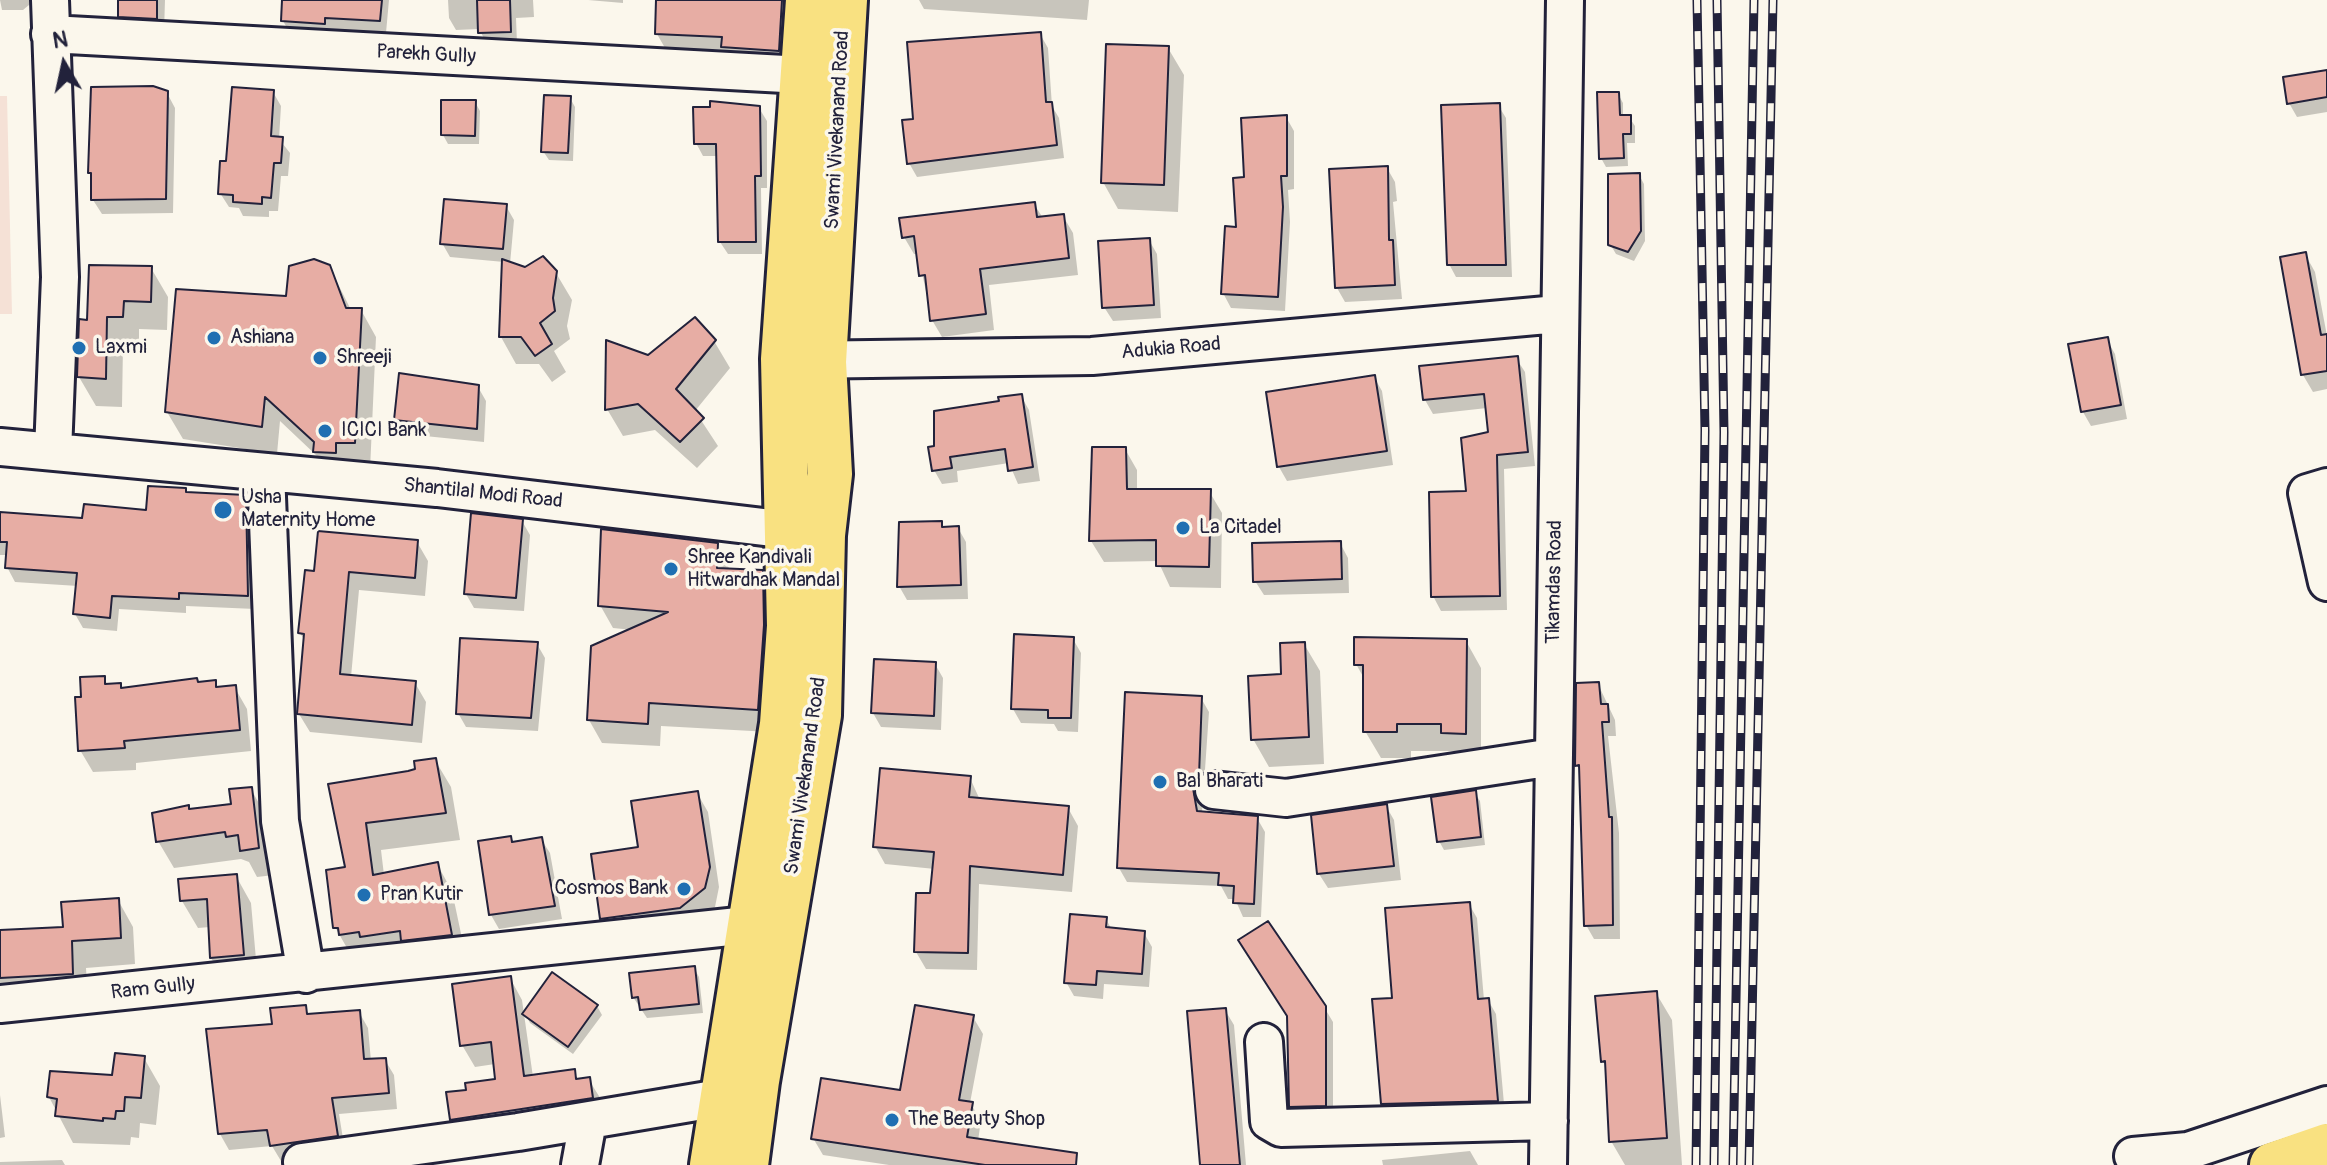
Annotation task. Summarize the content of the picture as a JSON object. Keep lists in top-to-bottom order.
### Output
{
  "streets": {
    "main road": ["Swami Vivekanand Road"],
    "street": [
      "Parekh Gully",
      "Adukia Road",
      "Shantilal Modi Road",
      "Tikamdas Road",
      "Ram Gully"
    ]
  },
  "crossings": [
    ["Parekh Gully", "Swami Vivekanand Road"],
    ["Swami Vivekanand Road", "Adukia Road"],
    ["Swami Vivekanand Road", "Shantilal Modi Road"],
    ["Swami Vivekanand Road", "Ram Gully"],
    ["Adukia Road", "Tikamdas Road"]
  ],
  "places": [
    "Ashiana",
    "Laxmi",
    "Shreeji",
    "ICICI Bank",
    "Usha Maternity Home",
    "La Citadel",
    "Shree Kandivali Hitwardhak Mandal",
    "Bal Bharati",
    "Cosmos Bank",
    "Pran Kutir",
    "The Beauty Shop"
  ],
  "north": "top"
}
